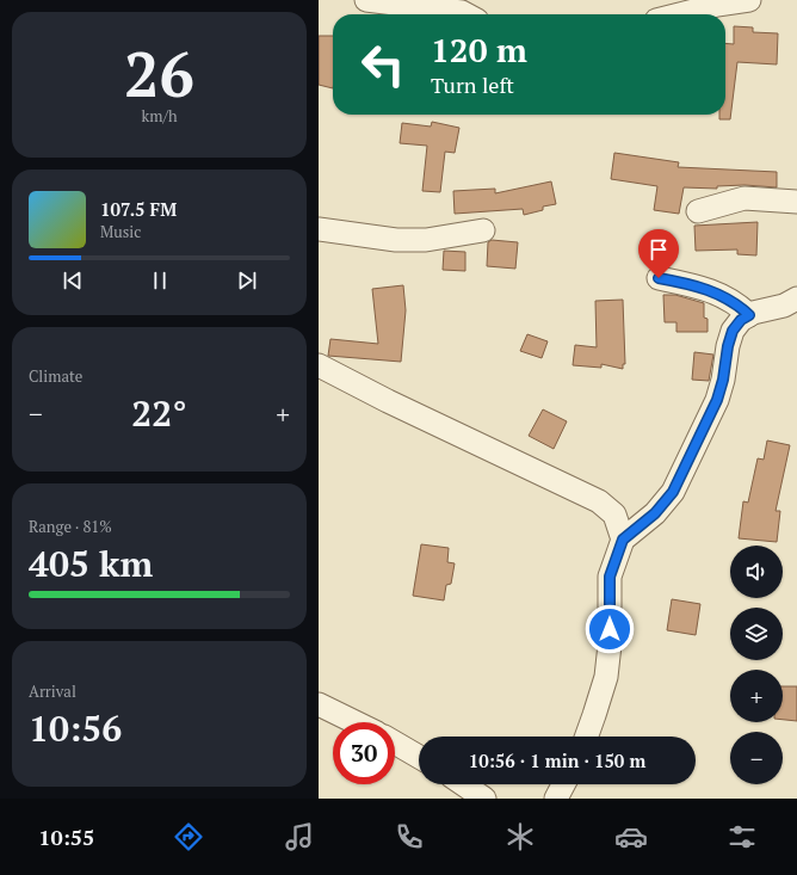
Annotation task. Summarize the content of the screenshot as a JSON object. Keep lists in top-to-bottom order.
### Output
{
  "page": {
    "tile": [
      ["26", "km/h"],
      "Climate",
      ["Range · 81%", "405 km"],
      ["Arrival", "10:56"]
    ],
    "turn": ["120 m", "Turn left"],
    "song": ["107.5 FM", "Music"],
    "heat": ["−", "22°", "+"],
    "map_buttons": ["+", "−"],
    "limit": "30",
    "trip": "10:56 · 1 min · 150 m",
    "tabs": "10:55"
  }
}
